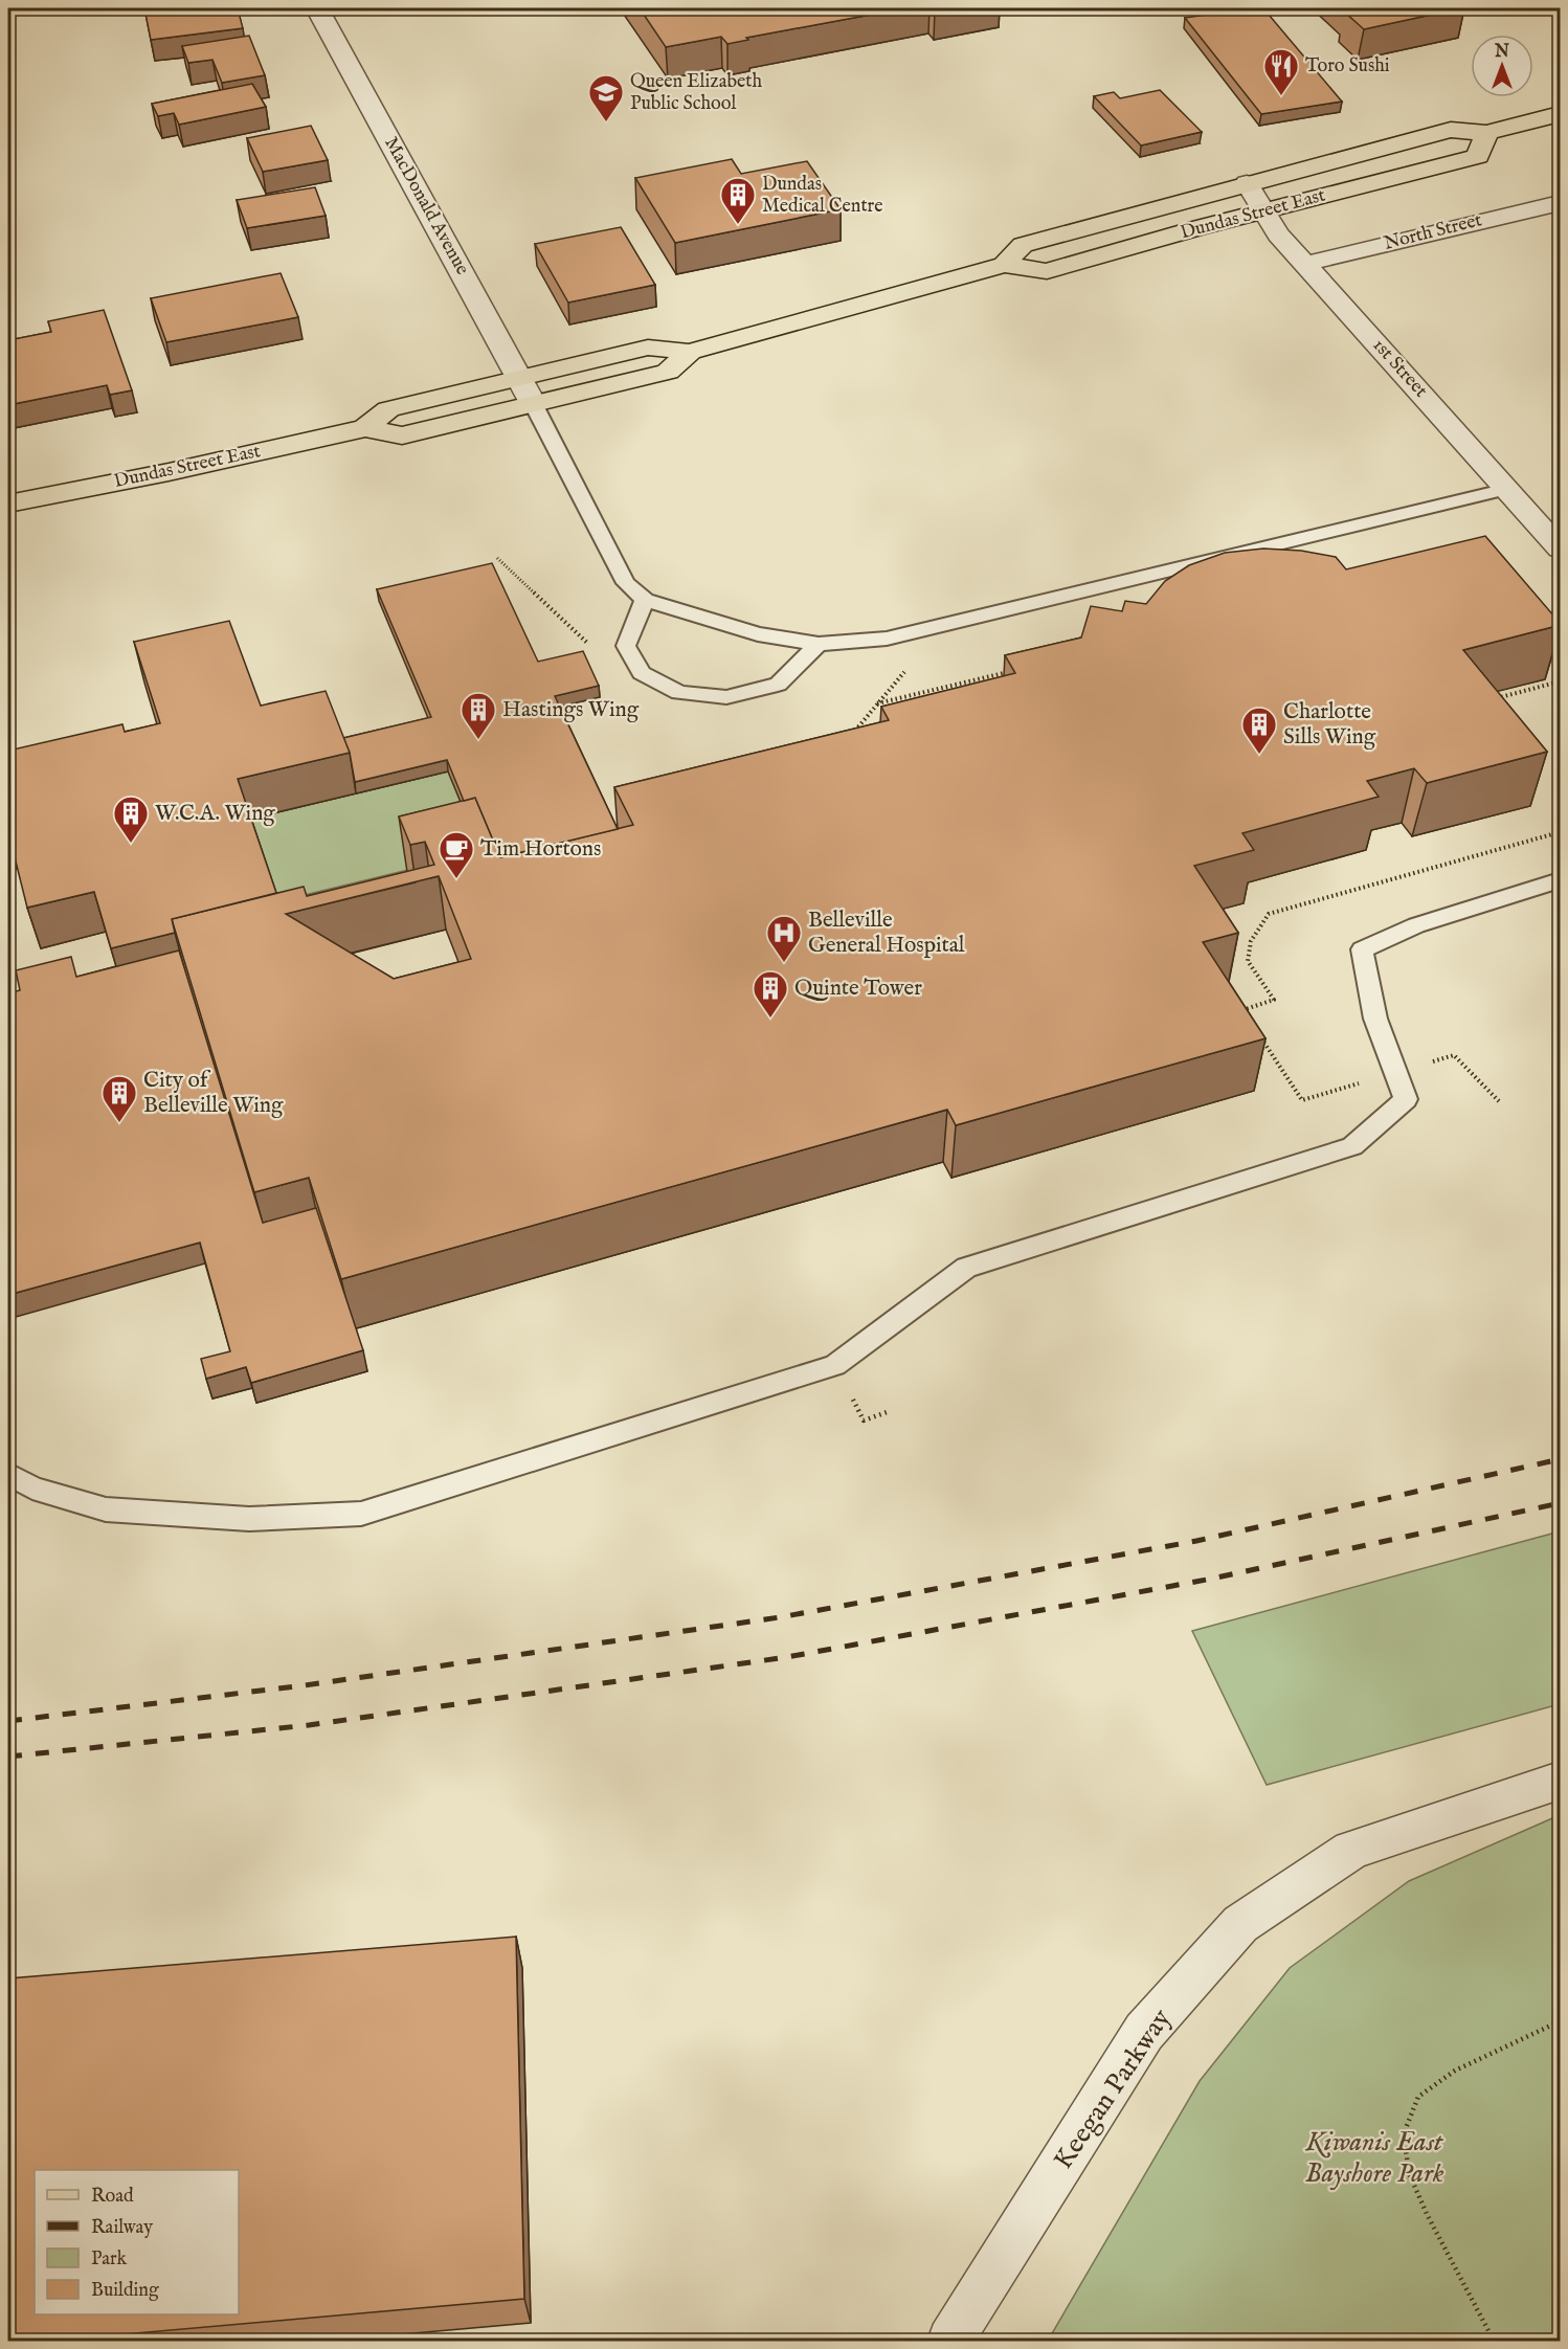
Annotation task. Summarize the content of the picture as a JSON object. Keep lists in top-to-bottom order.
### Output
{
  "streets": {
    "main road": ["Dundas Street East"],
    "street": [
      "MacDonald Avenue",
      "North Street",
      "1st Street",
      "Keegan Parkway"
    ]
  },
  "crossings": [
    ["MacDonald Avenue", "Dundas Street East"],
    ["Dundas Street East", "1st Street"],
    ["North Street", "1st Street"]
  ],
  "parks": ["Kiwanis East Bayshore Park"],
  "places": {
    "restaurant": ["Toro Sushi"],
    "school or university": ["Queen Elizabeth Public School"],
    "building": [
      "Dundas Medical Centre",
      "Hastings Wing",
      "Charlotte Sills Wing",
      "W.C.A. Wing",
      "Quinte Tower",
      "City of Belleville Wing"
    ],
    "cafe": ["Tim Hortons"],
    "hospital": ["Belleville General Hospital"]
  },
  "legend": [
    "Road",
    "Railway",
    "Park",
    "Building"
  ],
  "north": "top"
}
